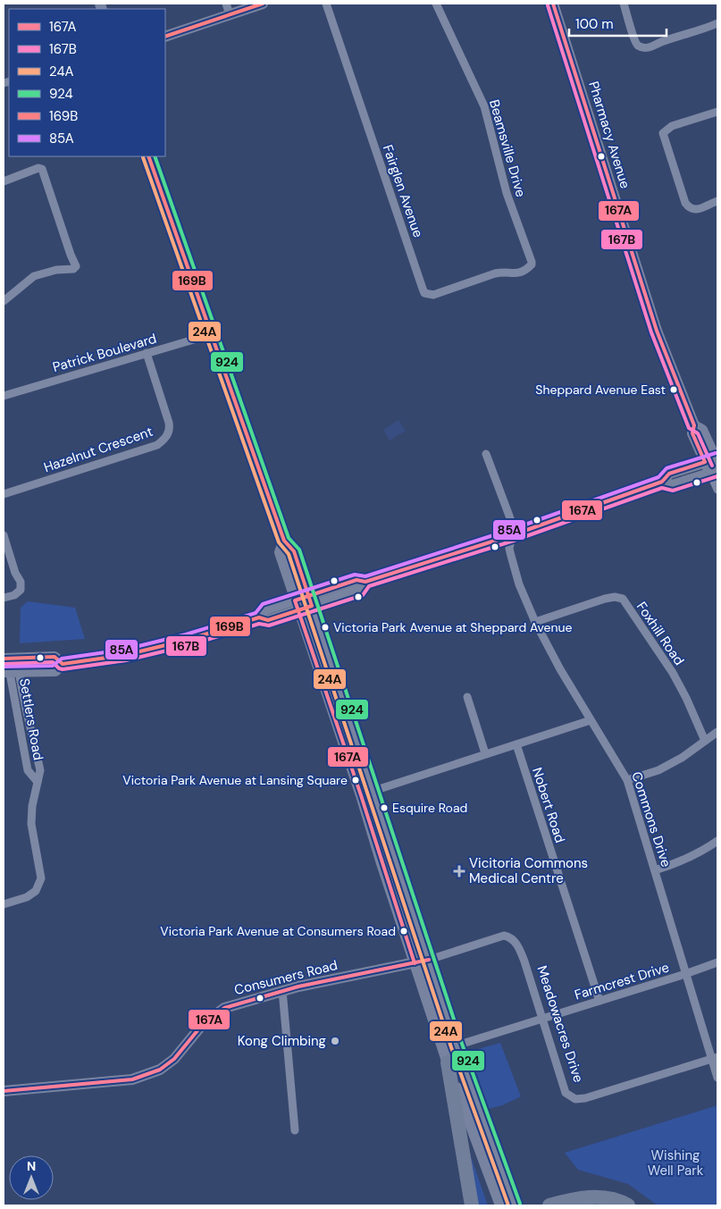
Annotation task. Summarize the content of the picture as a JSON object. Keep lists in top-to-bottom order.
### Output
{
  "streets": {
    "main road": ["Pharmacy Avenue", "Consumers Road", "Meadowacres Drive"],
    "street": [
      "Beamsville Drive",
      "Fairglen Avenue",
      "Patrick Boulevard",
      "Hazelnut Crescent",
      "Foxhill Road",
      "Settlers Road",
      "Nobert Road",
      "Commons Drive",
      "Farmcrest Drive"
    ]
  },
  "crossings": [
    ["Beamsville Drive", "Fairglen Avenue"],
    ["Patrick Boulevard", "Hazelnut Crescent"],
    ["Foxhill Road", "Commons Drive"],
    ["Nobert Road", "Farmcrest Drive"],
    ["Commons Drive", "Farmcrest Drive"],
    ["Commons Drive", "Meadowacres Drive"],
    ["Consumers Road", "Meadowacres Drive"],
    ["Farmcrest Drive", "Meadowacres Drive"]
  ],
  "parks": ["Wishing Well Park"],
  "places": {
    "other": [
      "Sheppard Avenue East",
      "Victoria Park Avenue at Sheppard Avenue",
      "Victoria Park Avenue at Lansing Square",
      "Esquire Road",
      "Victoria Park Avenue at Consumers Road",
      "Kong Climbing"
    ],
    "health": ["Vicitoria Commons Medical Centre"]
  },
  "lines": [
    "transit line 167A",
    "transit line 169B",
    "transit line 167B",
    "transit line 924",
    "transit line 24A",
    "transit line 85A"
  ],
  "legend": [
    "167A",
    "167B",
    "24A",
    "924",
    "169B",
    "85A"
  ],
  "scale_bar": "100 m",
  "north": "top"
}
